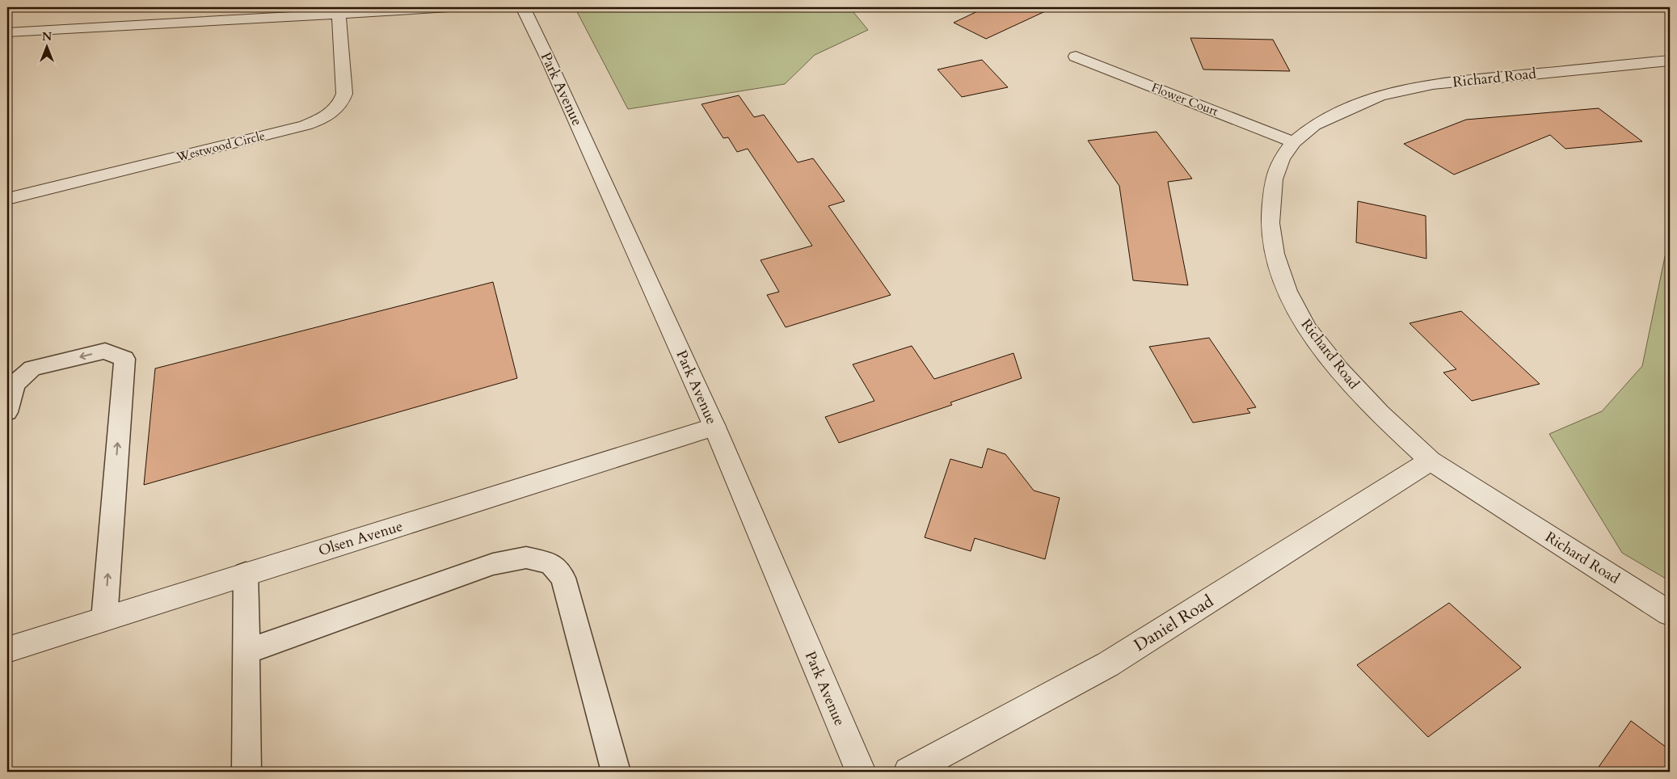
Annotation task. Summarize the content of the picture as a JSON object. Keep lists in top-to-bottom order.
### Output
{
  "streets": {
    "street": [
      "Richard Road",
      "Park Avenue",
      "Flower Court",
      "Westwood Circle",
      "Olsen Avenue",
      "Daniel Road"
    ]
  },
  "crossings": [
    ["Richard Road", "Flower Court"],
    ["Richard Road", "Daniel Road"],
    ["Park Avenue", "Olsen Avenue"]
  ],
  "north": "top"
}
